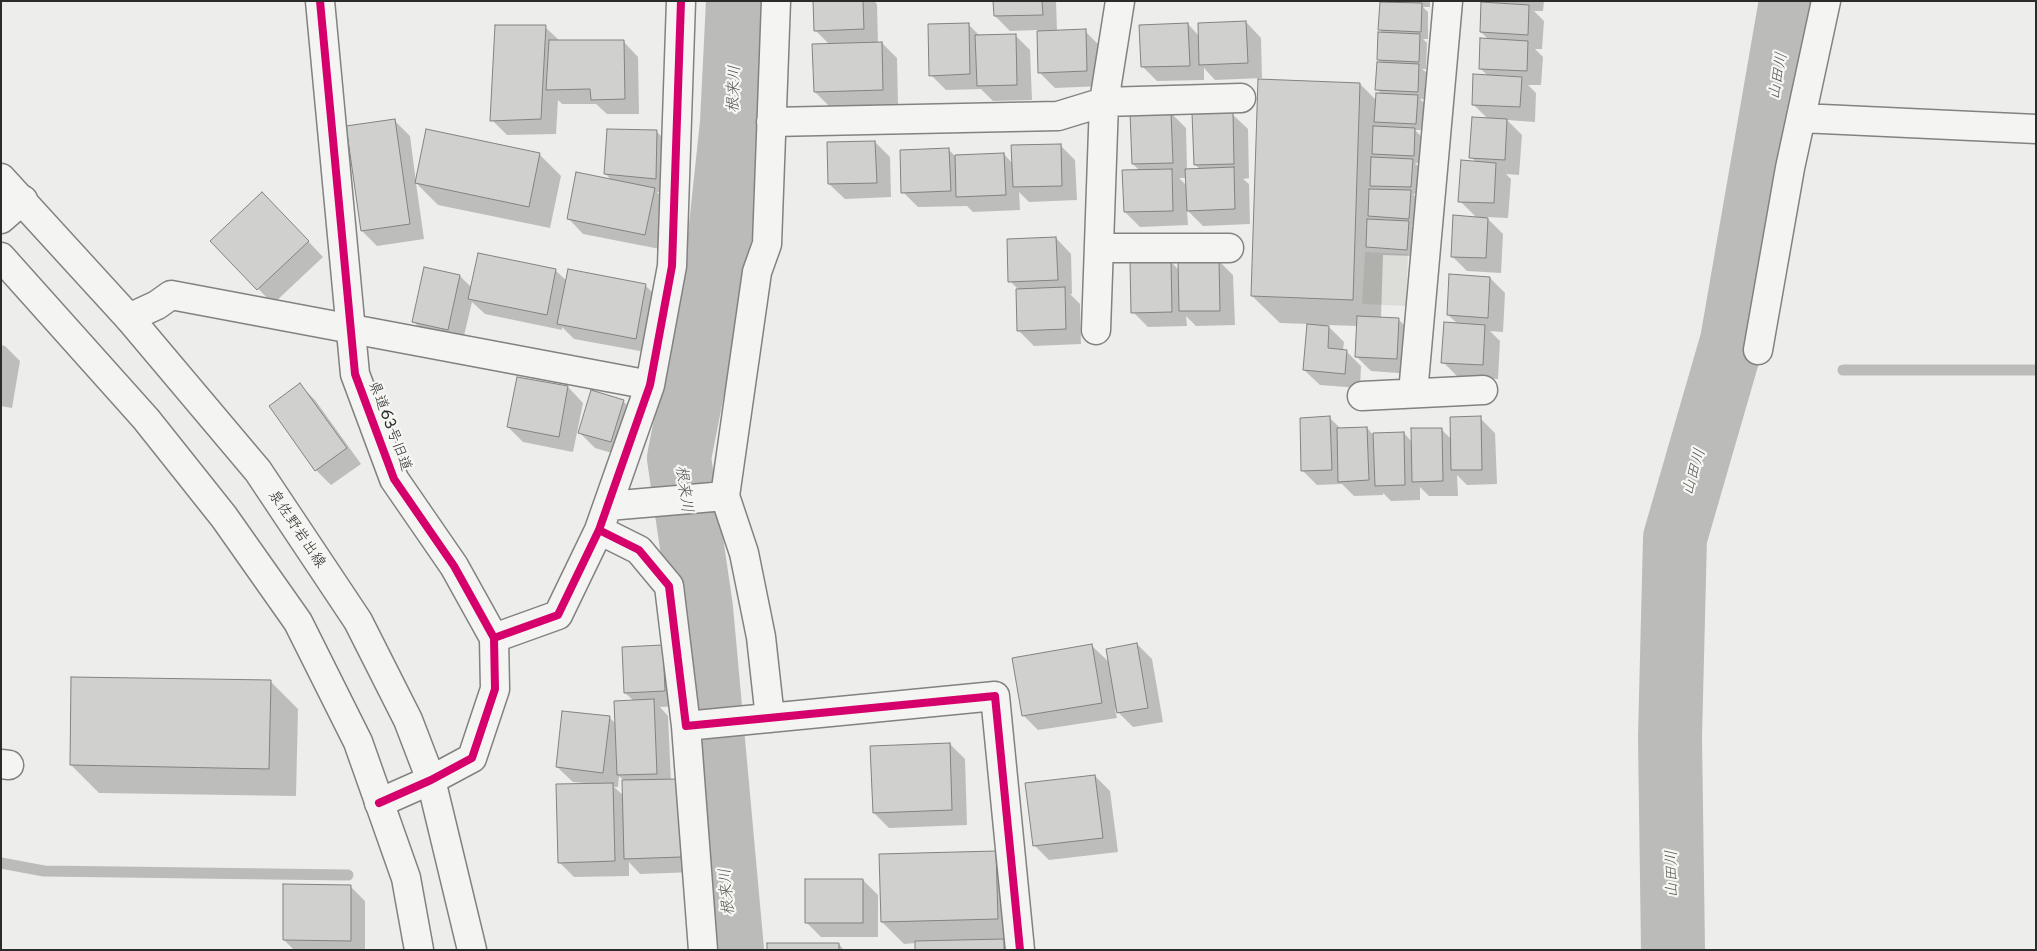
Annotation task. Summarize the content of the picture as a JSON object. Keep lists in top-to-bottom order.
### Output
{
  "streets": {
    "street": ["県道63号旧道", "泉佐野岩出線"]
  },
  "crossings": [
    ["県道63号旧道", "泉佐野岩出線"]
  ],
  "water": ["山田川", "根来川"]
}
